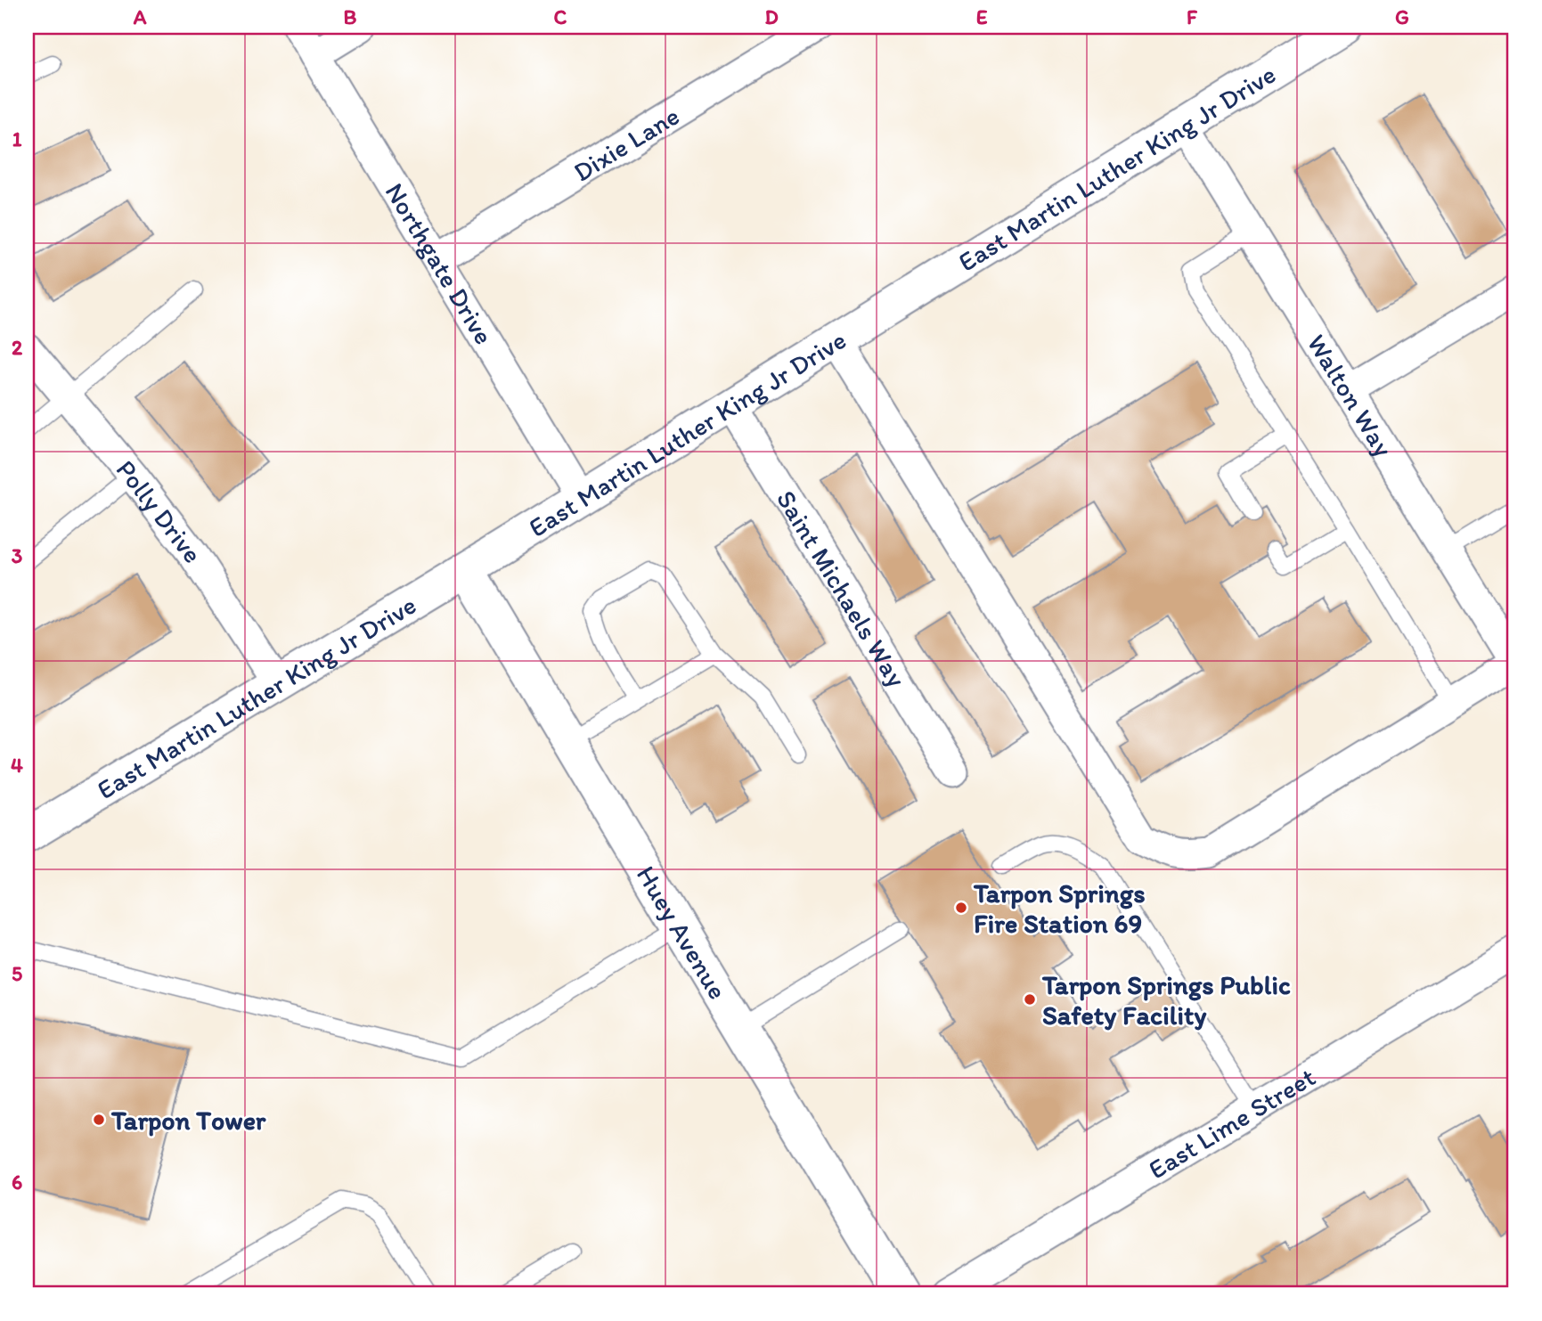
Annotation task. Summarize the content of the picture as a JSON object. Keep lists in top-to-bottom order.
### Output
{
  "streets": {
    "street": [
      "Dixie Lane",
      "East Martin Luther King Jr Drive",
      "Northgate Drive",
      "Walton Way",
      "Polly Drive",
      "Saint Michaels Way",
      "Huey Avenue",
      "East Lime Street"
    ]
  },
  "crossings": [
    ["Dixie Lane", "Northgate Drive"],
    ["East Martin Luther King Jr Drive", "Northgate Drive"],
    ["East Martin Luther King Jr Drive", "Walton Way"],
    ["East Martin Luther King Jr Drive", "Polly Drive"],
    ["East Martin Luther King Jr Drive", "Saint Michaels Way"],
    ["East Martin Luther King Jr Drive", "Huey Avenue"]
  ],
  "places": ["Tarpon Springs Fire Station 69", "Tarpon Springs Public Safety Facility", "Tarpon Tower"],
  "grid": {
    "columns": [
      "A",
      "B",
      "C",
      "D",
      "E",
      "F",
      "G"
    ],
    "rows": [
      "1",
      "2",
      "3",
      "4",
      "5",
      "6"
    ]
  }
}
